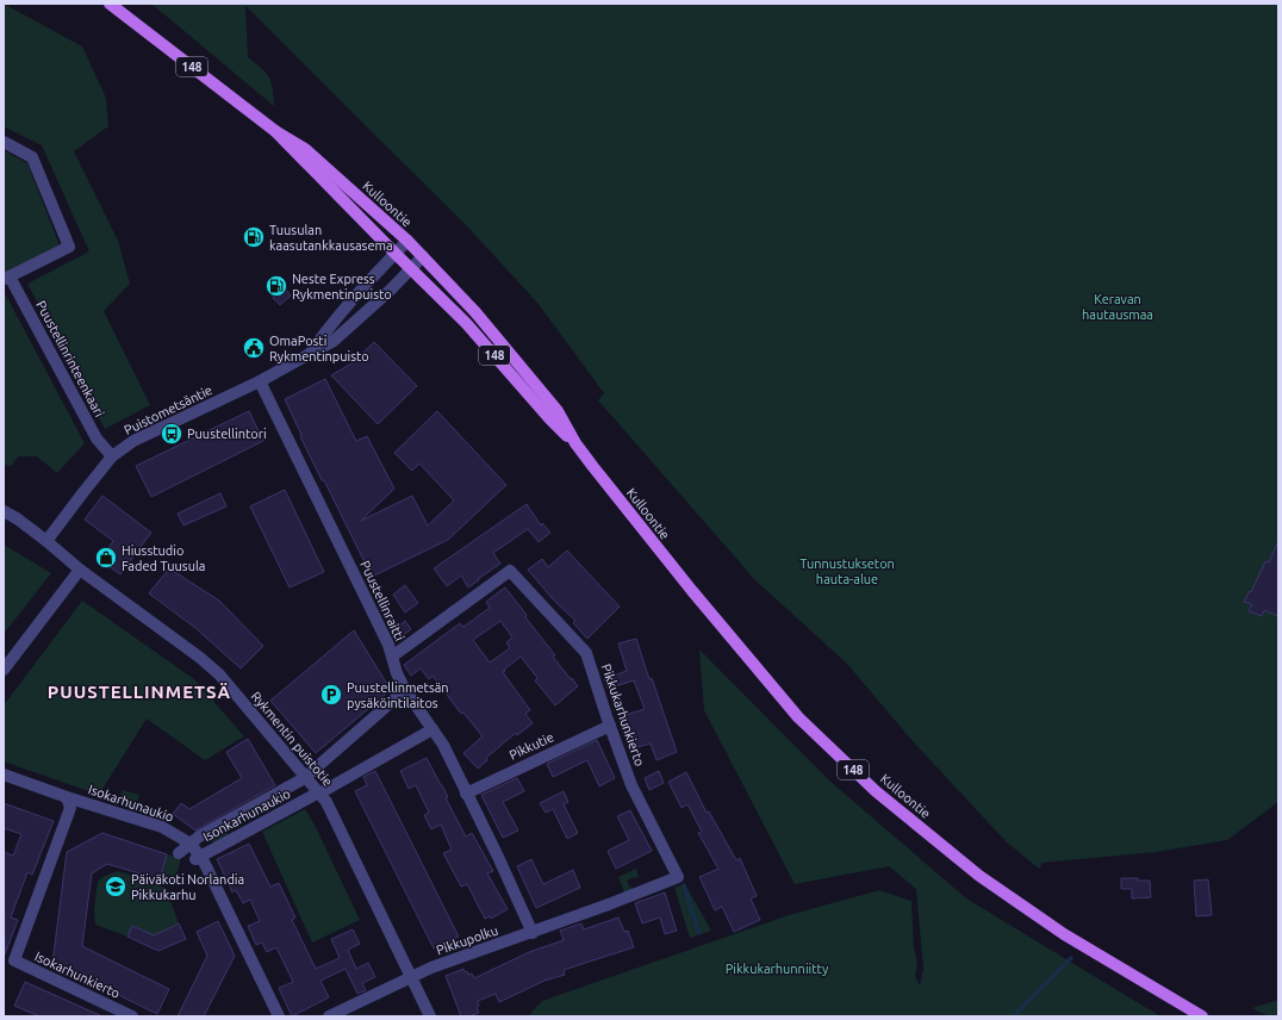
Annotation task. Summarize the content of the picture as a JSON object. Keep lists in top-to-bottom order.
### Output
{
  "streets": {
    "main road": ["148", "Kulloontie"],
    "street": [
      "Puustellinrinteenkaari",
      "Puistometsäntie",
      "Puustellinraitti",
      "Pikkukarhunkierto",
      "Rykmentin puistotie",
      "Pikkutie",
      "Isokarhunaukio",
      "Isonkarhunaukio",
      "Pikkupolku",
      "Isokarhunkierto"
    ]
  },
  "crossings": [
    ["Kulloontie", "Puistometsäntie"],
    ["Puustellinrinteenkaari", "Puistometsäntie"],
    ["Puistometsäntie", "Puustellinraitti"],
    ["Puistometsäntie", "Rykmentin puistotie"],
    ["Puustellinraitti", "Pikkukarhunkierto"],
    ["Puustellinraitti", "Pikkutie"],
    ["Puustellinraitti", "Pikkupolku"],
    ["Pikkukarhunkierto", "Pikkutie"],
    ["Pikkukarhunkierto", "Pikkupolku"],
    ["Rykmentin puistotie", "Pikkupolku"],
    ["Isokarhunaukio", "Isonkarhunaukio"],
    ["Isokarhunaukio", "Isokarhunkierto"]
  ],
  "districts": ["PUUSTELLINMETSÄ"],
  "parks": ["Keravan hautausmaa", "Tunnustukseton hauta-alue", "Pikkukarhunniitty"],
  "places": {
    "fuel station": ["Tuusulan kaasutankkausasema", "Neste Express Rykmentinpuisto"],
    "public building": ["OmaPosti Rykmentinpuisto"],
    "bus stop": ["Puustellintori"],
    "shop": ["Hiusstudio Faded Tuusula"],
    "parking": ["Puustellinmetsän pysäköintilaitos"],
    "school or university": ["Päiväkoti Norlandia Pikkukarhu"]
  }
}
